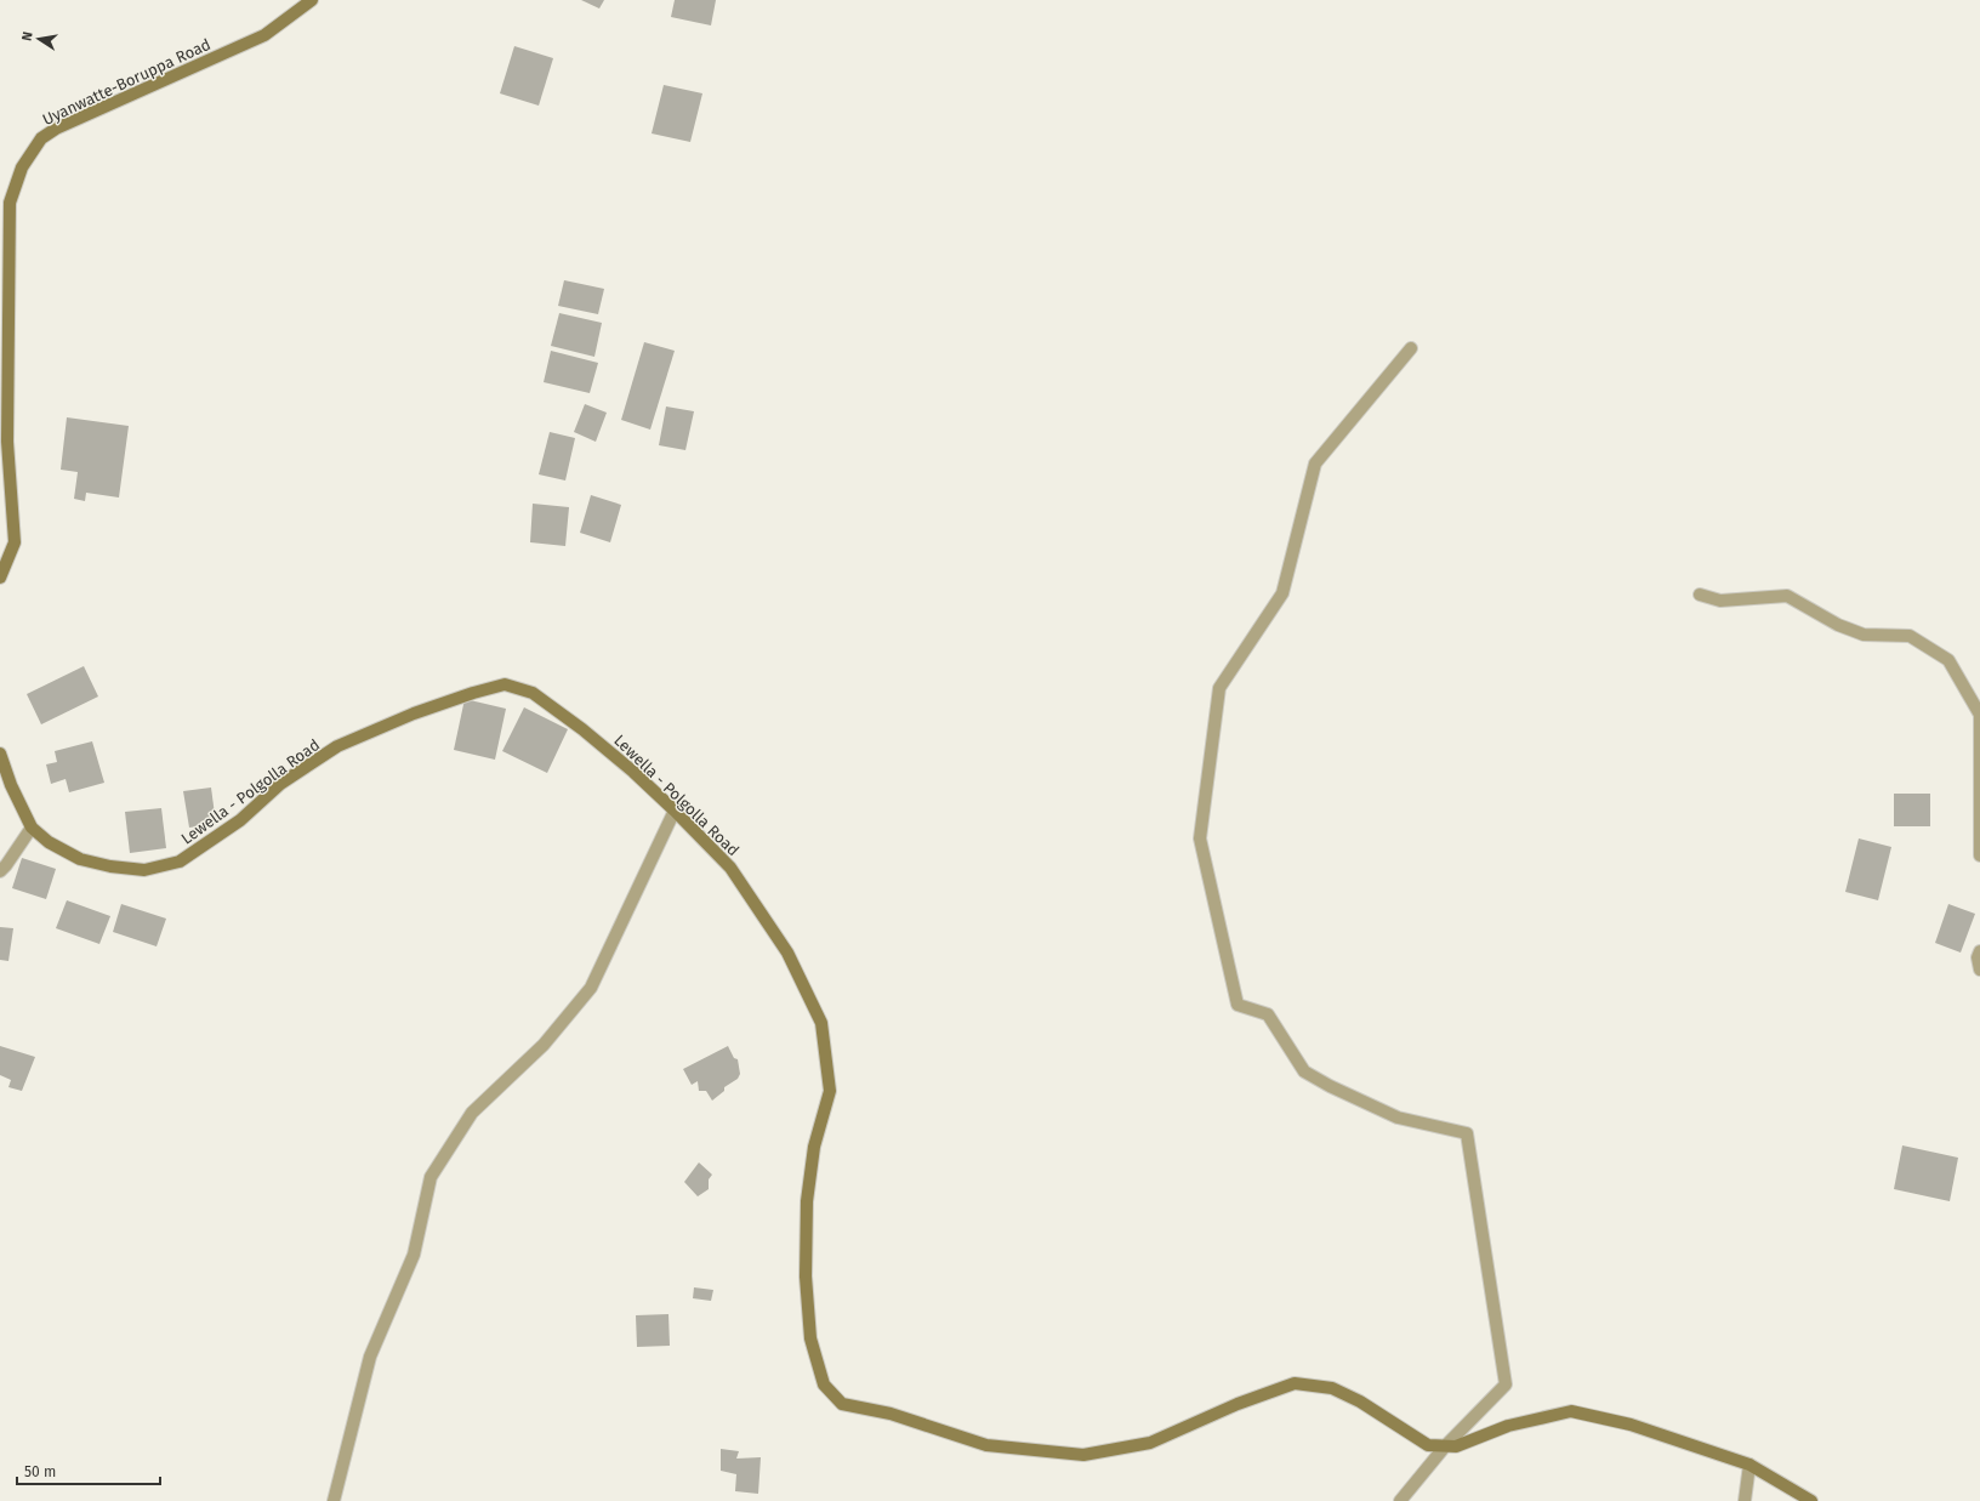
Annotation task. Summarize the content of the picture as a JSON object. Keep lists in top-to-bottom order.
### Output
{
  "streets": {
    "street": ["Uyanwatte-Boruppa Road", "Lewella - Polgolla Road"]
  },
  "scale_bar": "50 m",
  "north": "left"
}
